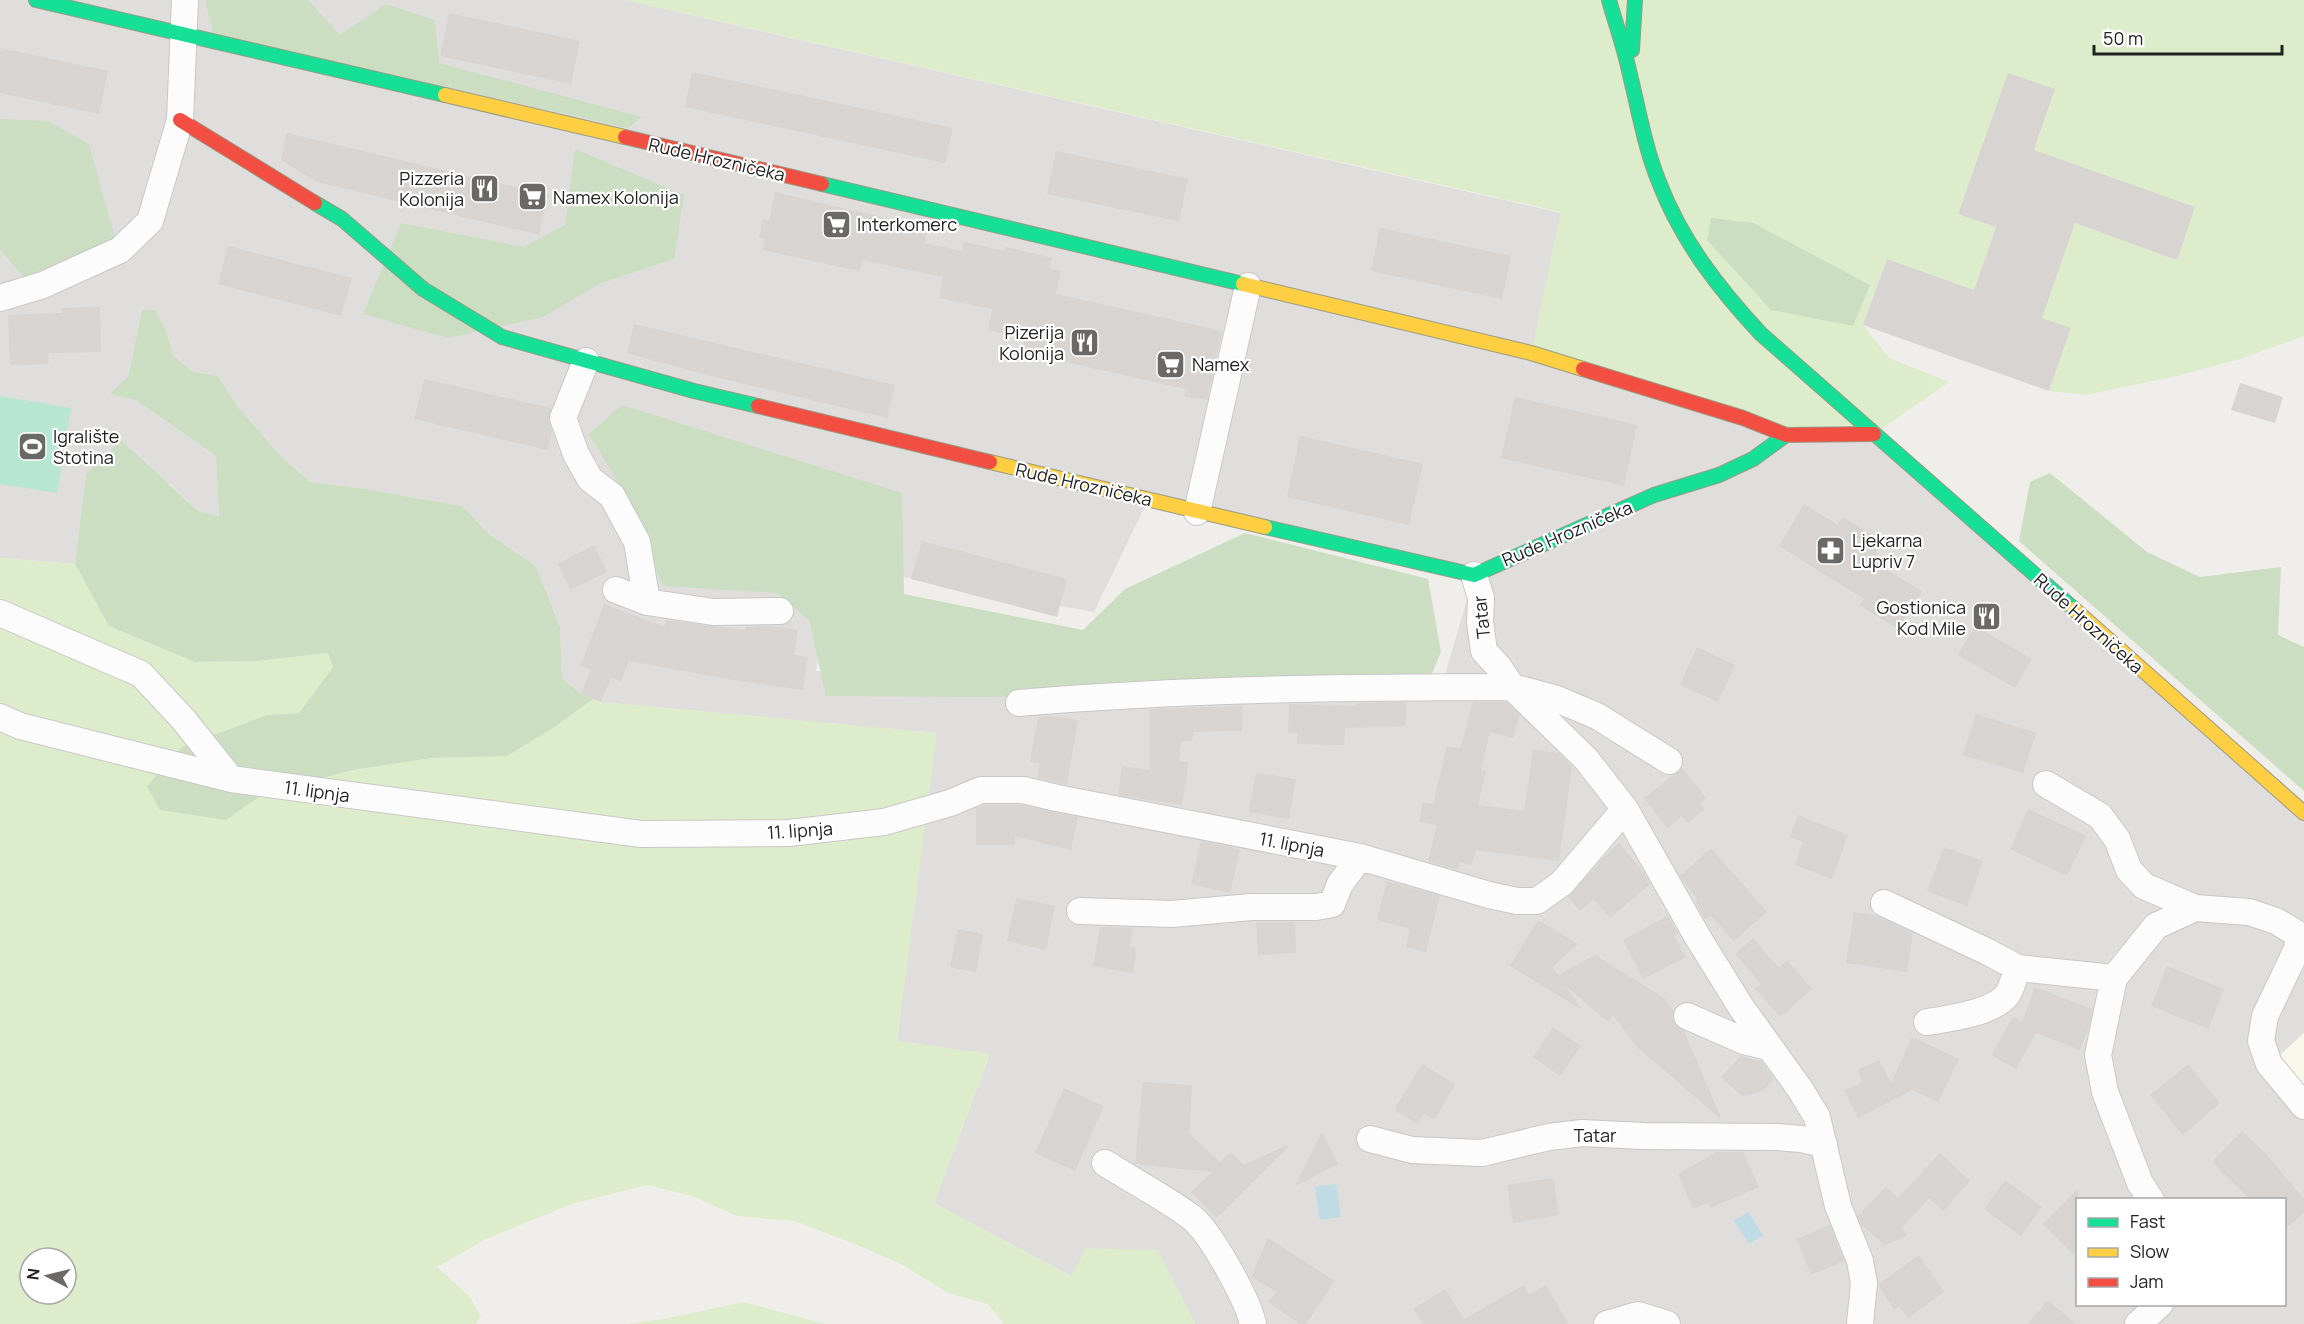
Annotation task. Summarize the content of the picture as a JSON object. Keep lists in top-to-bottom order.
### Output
{
  "streets": {
    "street": ["Rude Hrozničeka", "Tatar", "11. lipnja"]
  },
  "crossings": [
    ["Rude Hrozničeka", "Tatar"],
    ["Tatar", "11. lipnja"]
  ],
  "places": {
    "restaurant": ["Pizzeria Kolonija", "Pizerija Kolonija", "Gostionica Kod Mile"],
    "supermarket": ["Namex Kolonija", "Interkomerc", "Namex"],
    "sports": ["Igralište Stotina"],
    "pharmacy": ["Ljekarna Lupriv 7"]
  },
  "legend": ["Fast", "Slow", "Jam"],
  "scale_bar": "50 m",
  "north": "left"
}
